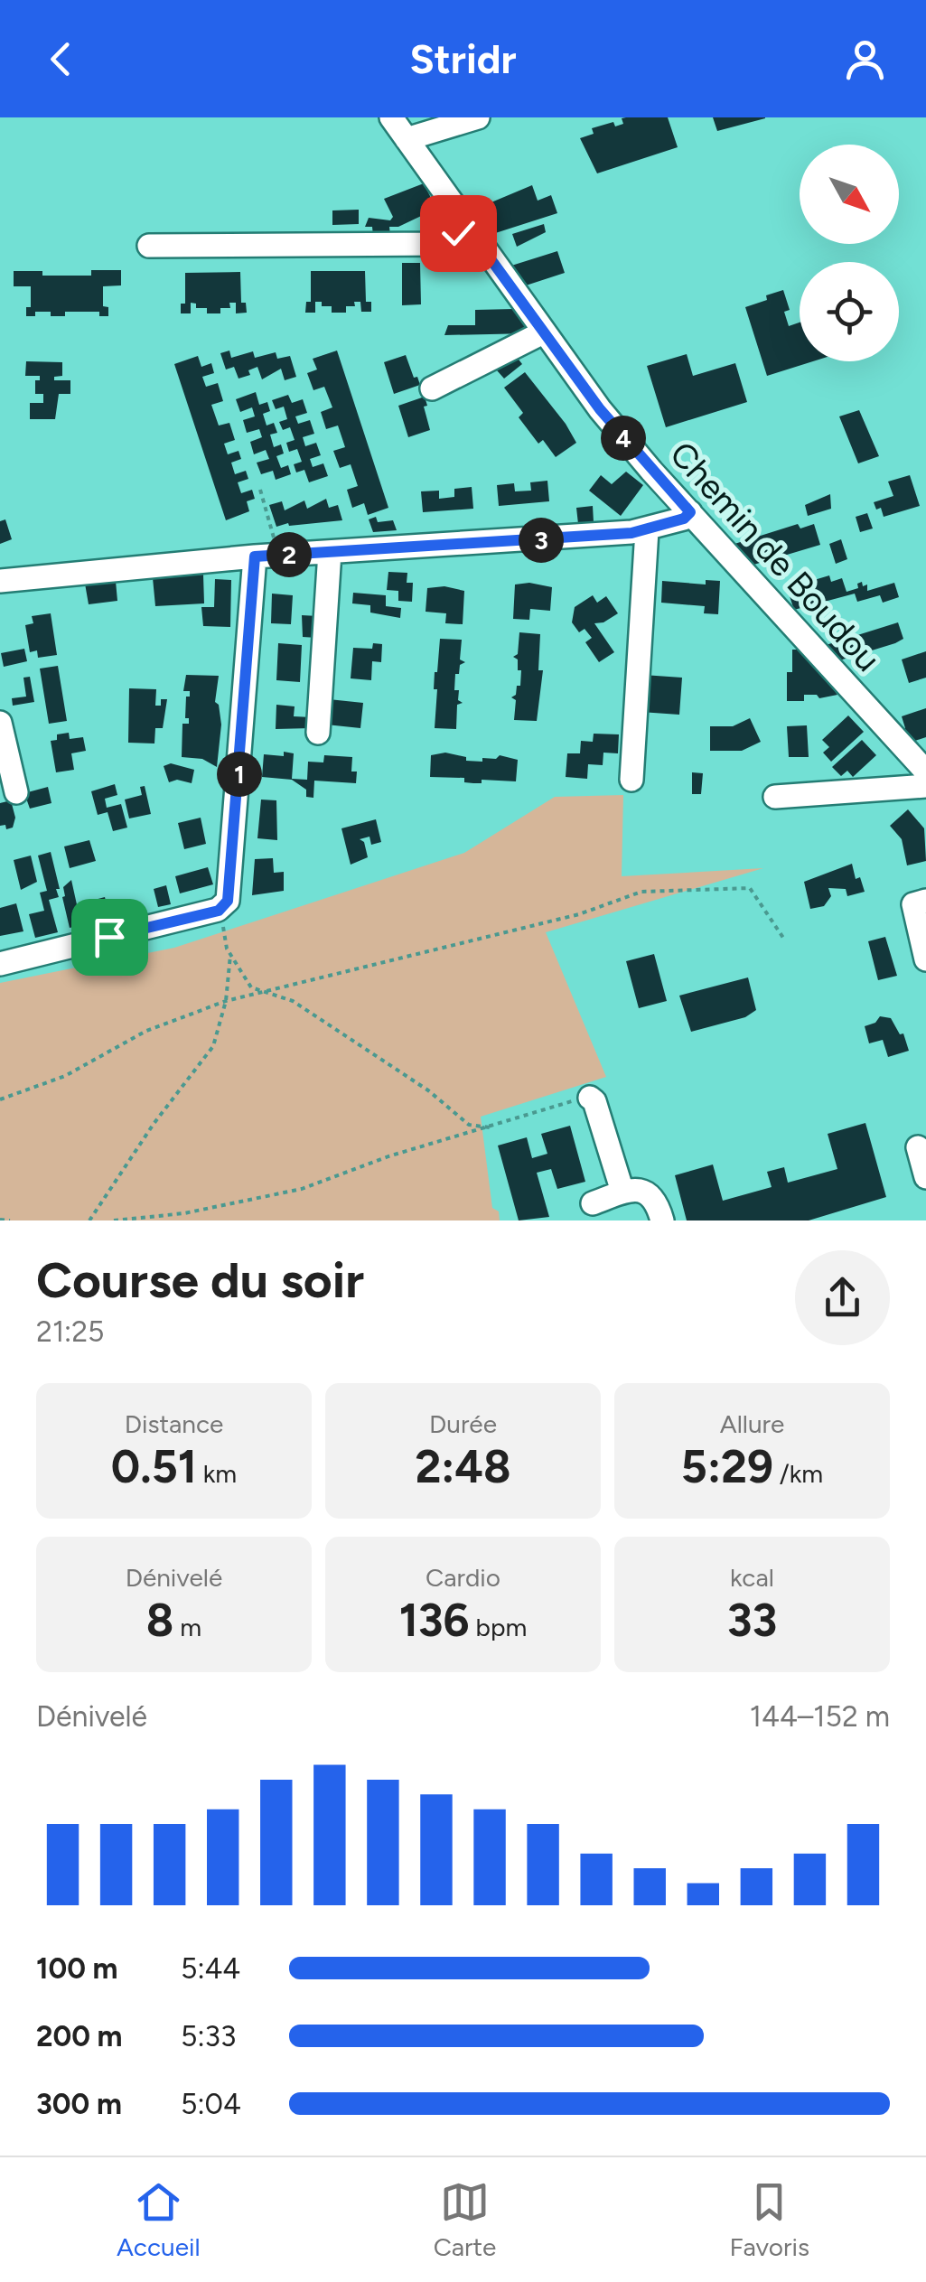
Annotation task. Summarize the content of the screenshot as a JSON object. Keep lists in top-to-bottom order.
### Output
{
  "streets": {
    "street": ["Chemin de Boudou"]
  },
  "north": "bottom right",
  "page": {
    "header": "Stridr",
    "pins": [
      "4",
      "3",
      "2",
      "1"
    ],
    "heading": ["Course du soir", "21:25"],
    "stats": [
      ["Distance", "0.51 km"],
      ["Durée", "2:48"],
      ["Allure", "5:29 /km"],
      ["Dénivelé", "8 m"],
      ["Cardio", "136 bpm"],
      ["kcal", "33"]
    ],
    "chart": ["Dénivelé", "144–152 m"],
    "list": [
      {
        "name": "100 m",
        "note": "5:44"
      },
      {
        "name": "200 m",
        "note": "5:33"
      },
      {
        "name": "300 m",
        "note": "5:04"
      }
    ],
    "tabs": ["Accueil", "Carte", "Favoris"]
  }
}
